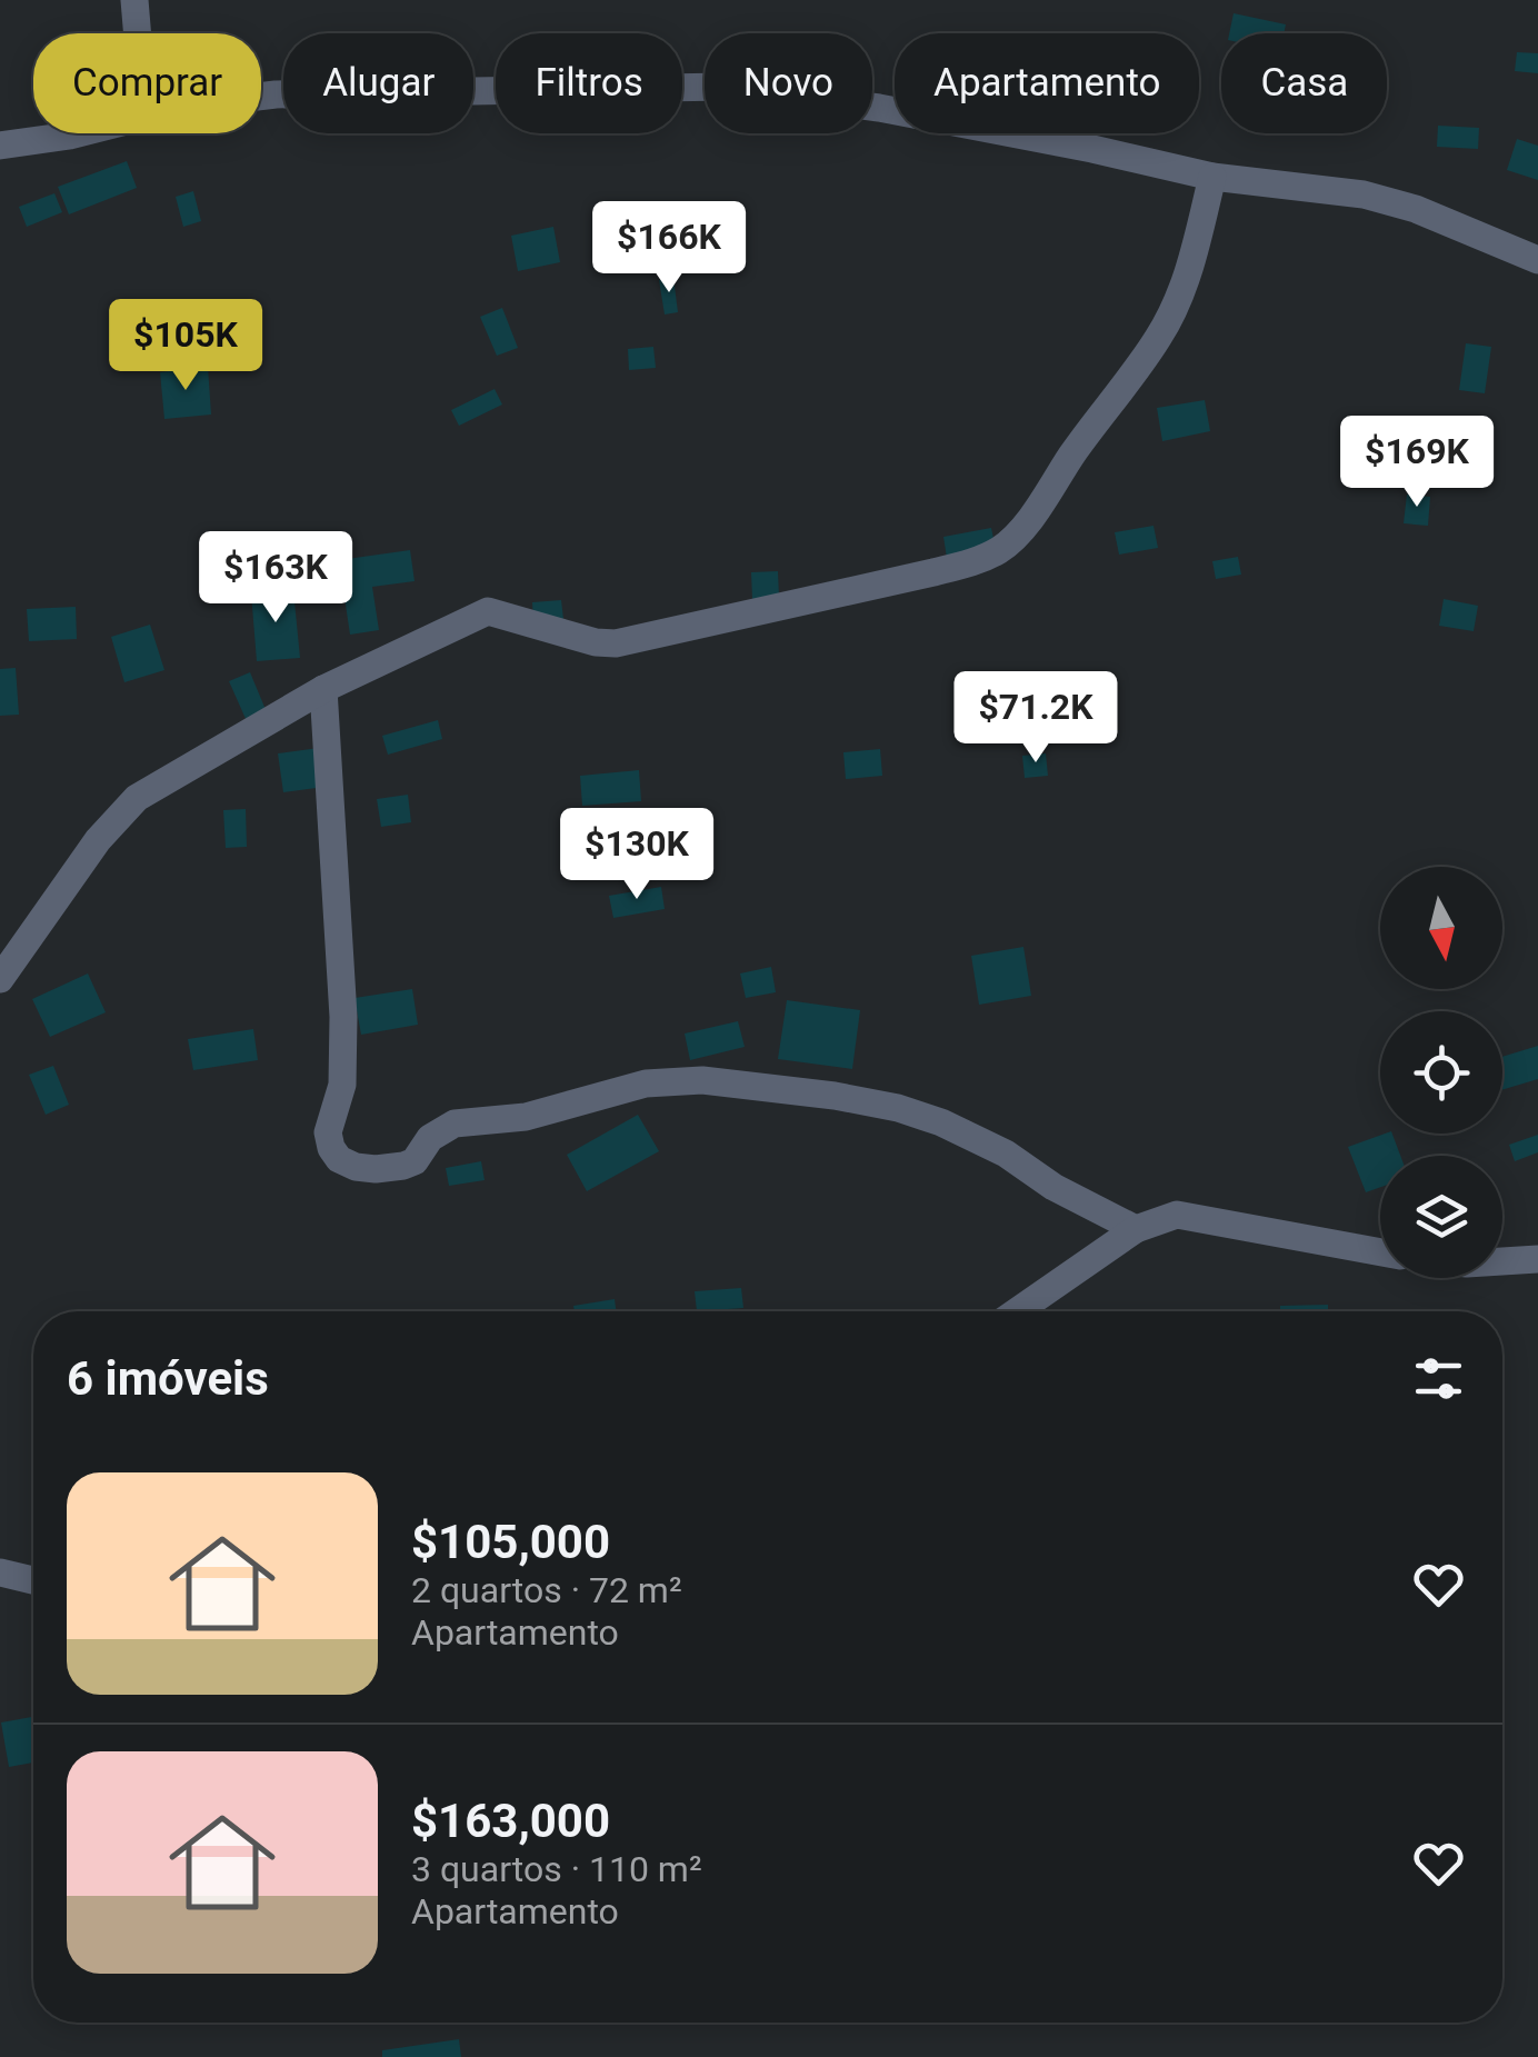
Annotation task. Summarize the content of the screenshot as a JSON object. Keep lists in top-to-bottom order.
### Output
{
  "north": "bottom",
  "page": {
    "chip": [
      "Comprar",
      "Alugar",
      "Filtros",
      "Novo",
      "Apartamento",
      "Casa"
    ],
    "price": [
      "$166K",
      "$105K",
      "$169K",
      "$163K",
      "$71.2K",
      "$130K"
    ],
    "heading": "6 imóveis",
    "list": [
      {
        "name": "$105,000",
        "note": "2 quartos · 72 m² · Apartamento"
      },
      {
        "name": "$163,000",
        "note": "3 quartos · 110 m² · Apartamento"
      }
    ]
  }
}
